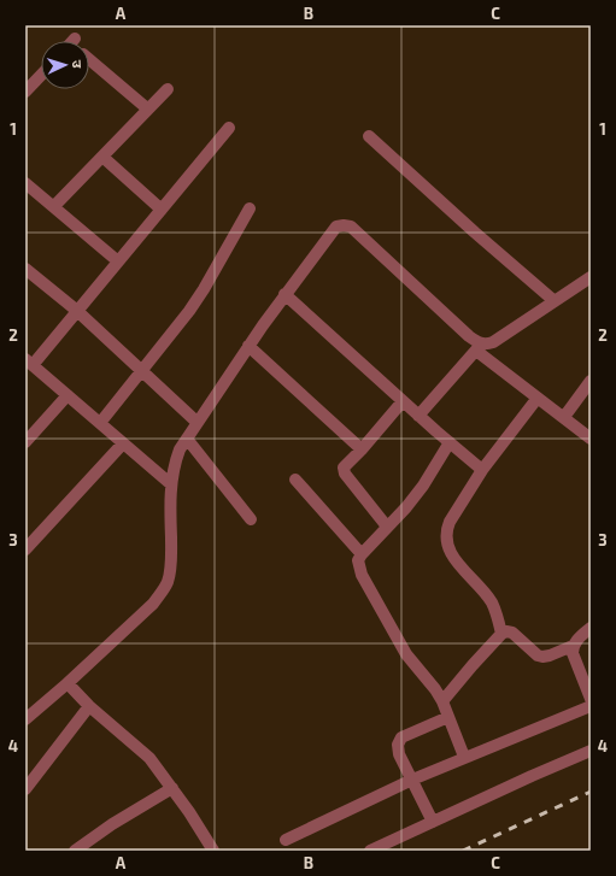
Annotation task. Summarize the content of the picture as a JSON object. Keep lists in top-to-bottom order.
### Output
{
  "north": "right",
  "grid": {
    "columns": ["A", "B", "C"],
    "rows": [
      "1",
      "2",
      "3",
      "4"
    ]
  }
}
